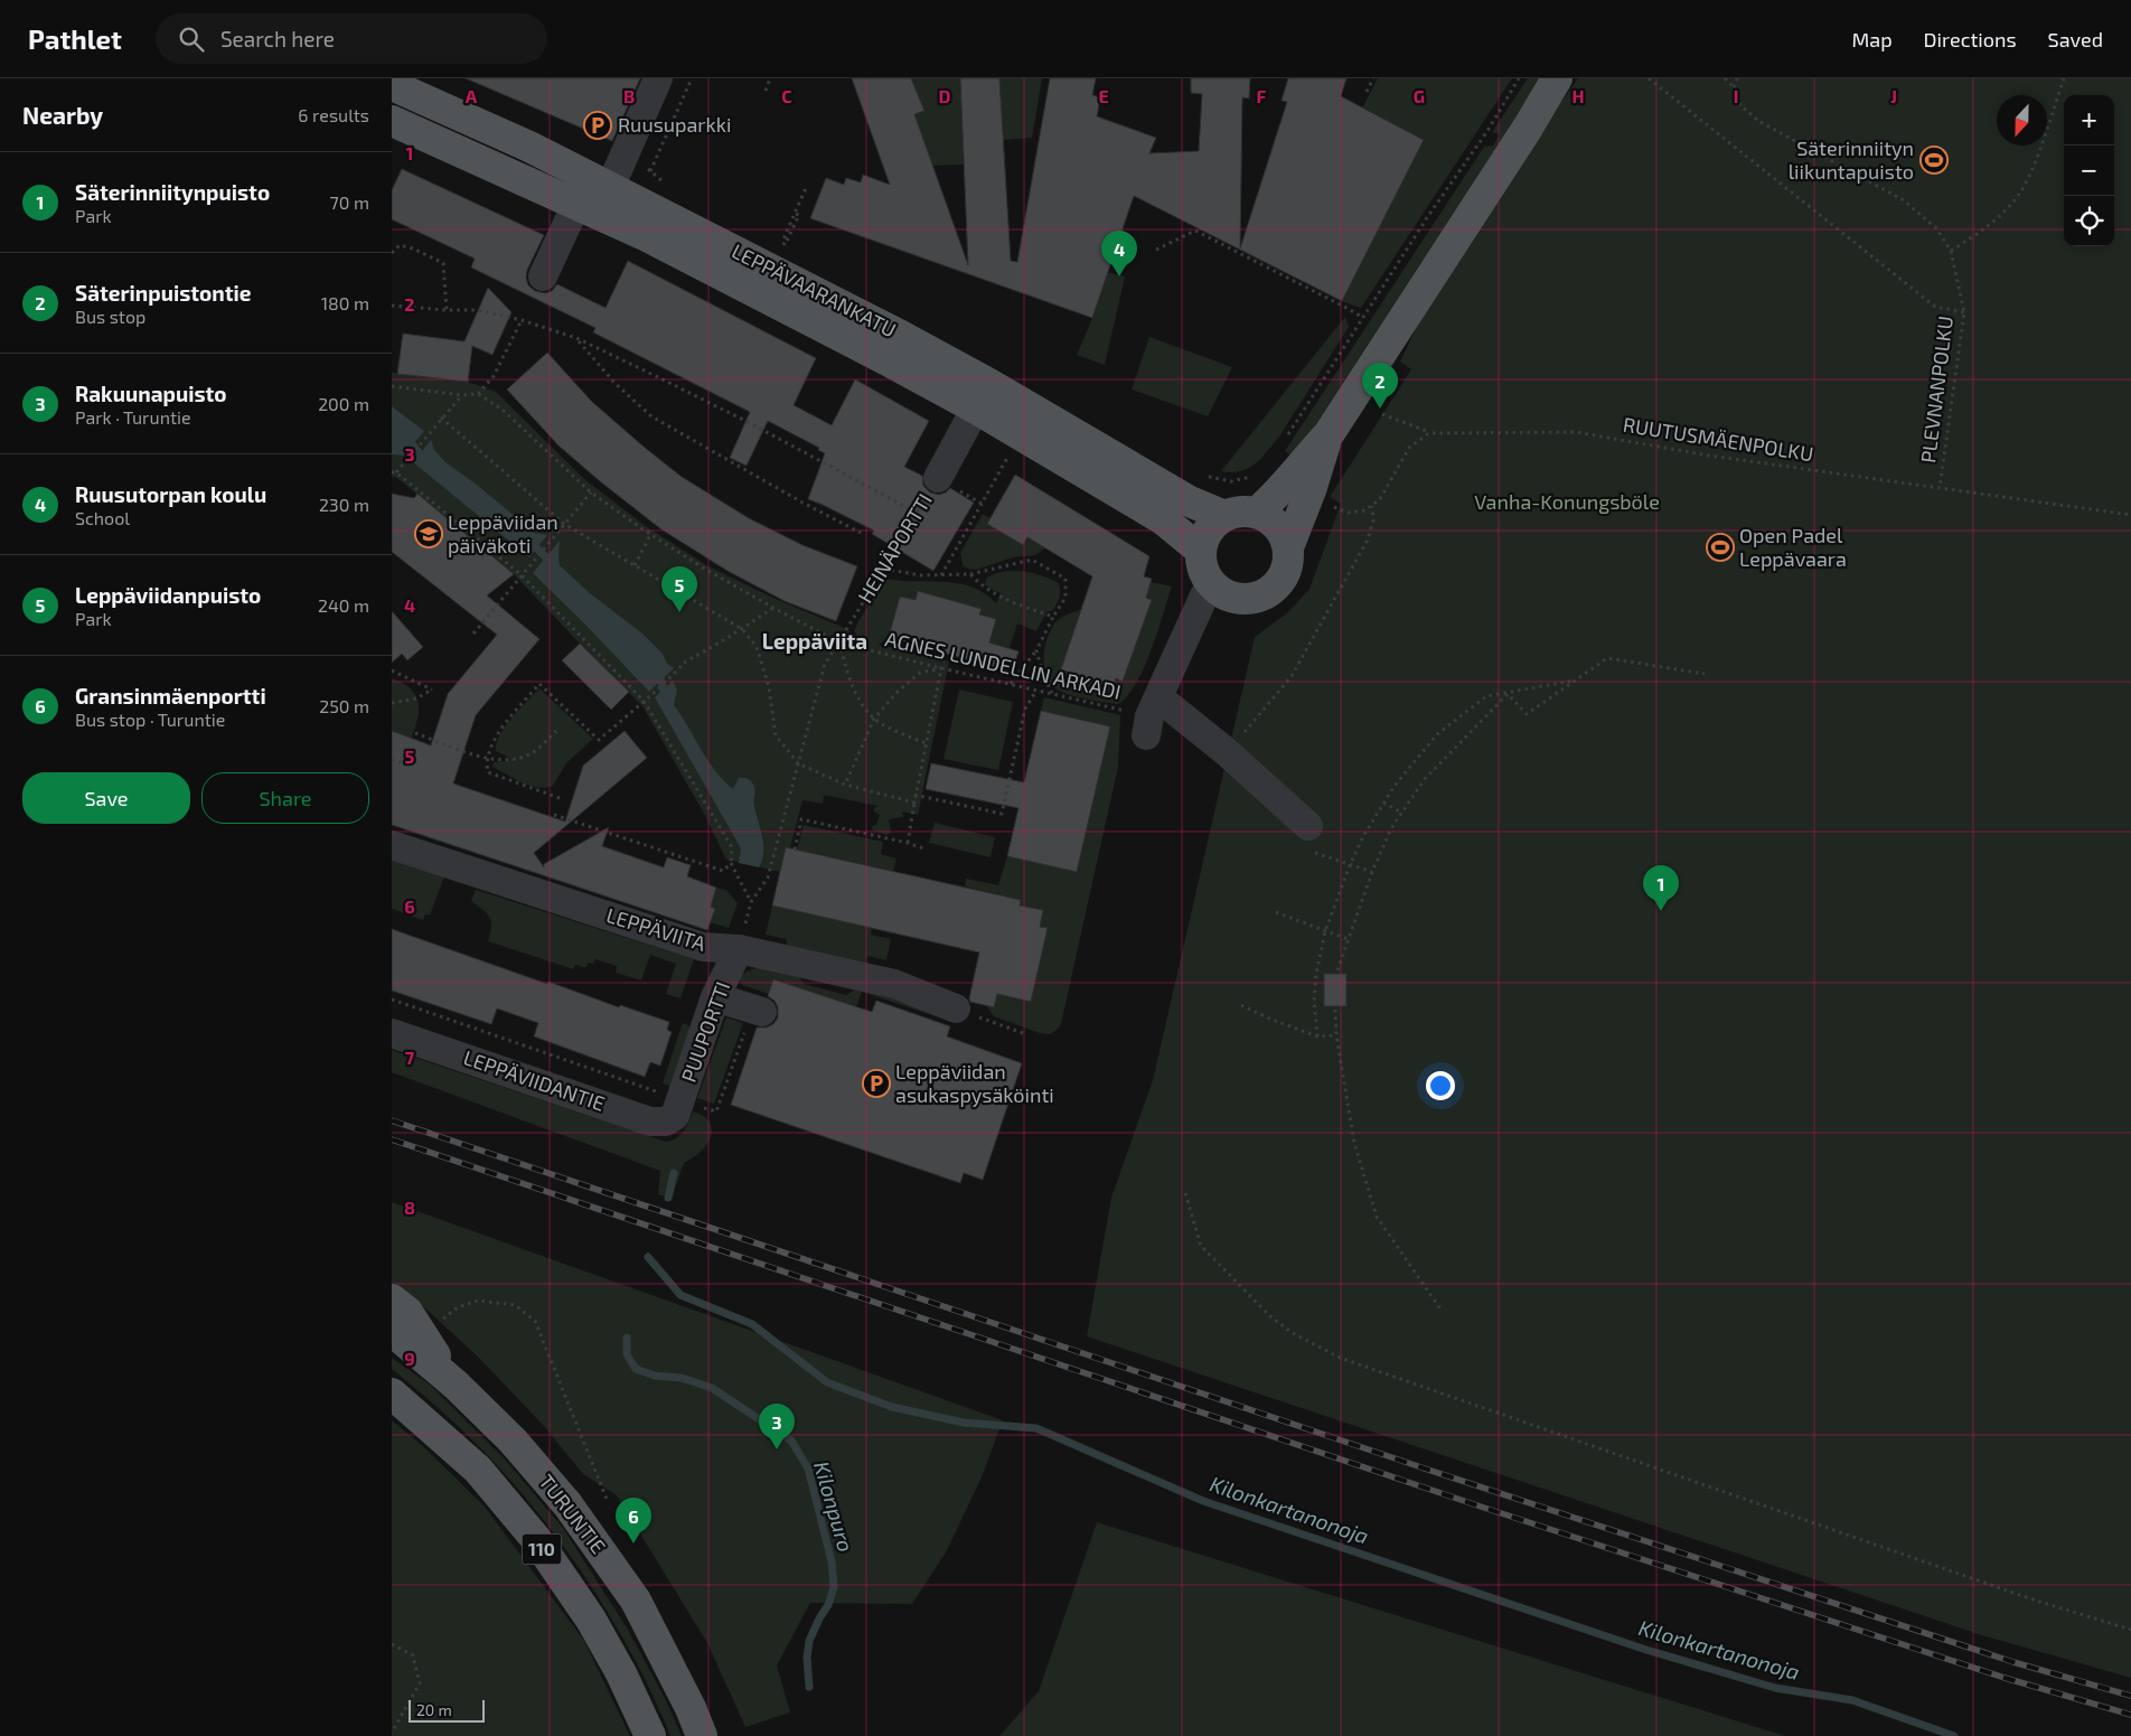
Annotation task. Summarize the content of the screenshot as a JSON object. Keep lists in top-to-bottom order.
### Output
{
  "streets": {
    "main road": ["LEPPÄVAARANKATU", "TURUNTIE", "110"],
    "street": [
      "HEINÄPORTTI",
      "LEPPÄVIITA",
      "PUUPORTTI",
      "LEPPÄVIIDANTIE"
    ],
    "path": ["PLEVNANPOLKU", "RUUTUSMÄENPOLKU", "AGNES LUNDELLIN ARKADI"]
  },
  "crossings": [
    ["LEPPÄVAARANKATU", "HEINÄPORTTI"],
    ["PLEVNANPOLKU", "RUUTUSMÄENPOLKU"],
    ["HEINÄPORTTI", "AGNES LUNDELLIN ARKADI"],
    ["HEINÄPORTTI", "LEPPÄVIITA"],
    ["HEINÄPORTTI", "PUUPORTTI"],
    ["LEPPÄVIITA", "PUUPORTTI"],
    ["PUUPORTTI", "LEPPÄVIIDANTIE"]
  ],
  "districts": ["Leppäviita"],
  "water": ["Kilonpuro", "Kilonkartanonoja"],
  "parks": ["Vanha-Konungsböle"],
  "places": {
    "parking": ["Ruusuparkki", "Leppäviidan asukaspysäköinti"],
    "sports": ["Säterinniityn liikuntapuisto", "Open Padel Leppävaara"],
    "school or university": ["Leppäviidan päiväkoti"]
  },
  "scale_bar": "20 m",
  "north": "bottom",
  "page": {
    "header": "Pathlet",
    "search": "Search here",
    "nav": ["Map", "Directions", "Saved"],
    "heading": ["Nearby", "6 results"],
    "map_buttons": ["+", "−"],
    "list": [
      {
        "mark": "1",
        "name": "Säterinniitynpuisto",
        "note": "Park",
        "value": "70 m"
      },
      {
        "mark": "2",
        "name": "Säterinpuistontie",
        "note": "Bus stop",
        "value": "180 m"
      },
      {
        "mark": "3",
        "name": "Rakuunapuisto",
        "note": "Park · Turuntie",
        "value": "200 m"
      },
      {
        "mark": "4",
        "name": "Ruusutorpan koulu",
        "note": "School",
        "value": "230 m"
      },
      {
        "mark": "5",
        "name": "Leppäviidanpuisto",
        "note": "Park",
        "value": "240 m"
      },
      {
        "mark": "6",
        "name": "Gransinmäenportti",
        "note": "Bus stop · Turuntie",
        "value": "250 m"
      }
    ],
    "pins": [
      "4",
      "2",
      "5",
      "1",
      "3",
      "6"
    ],
    "buttons": ["Save", "Share"],
    "scale": "20 m"
  },
  "grid": {
    "columns": [
      "A",
      "B",
      "C",
      "D",
      "E",
      "F",
      "G",
      "H",
      "I",
      "J"
    ],
    "rows": [
      "1",
      "2",
      "3",
      "4",
      "5",
      "6",
      "7",
      "8",
      "9"
    ]
  }
}
